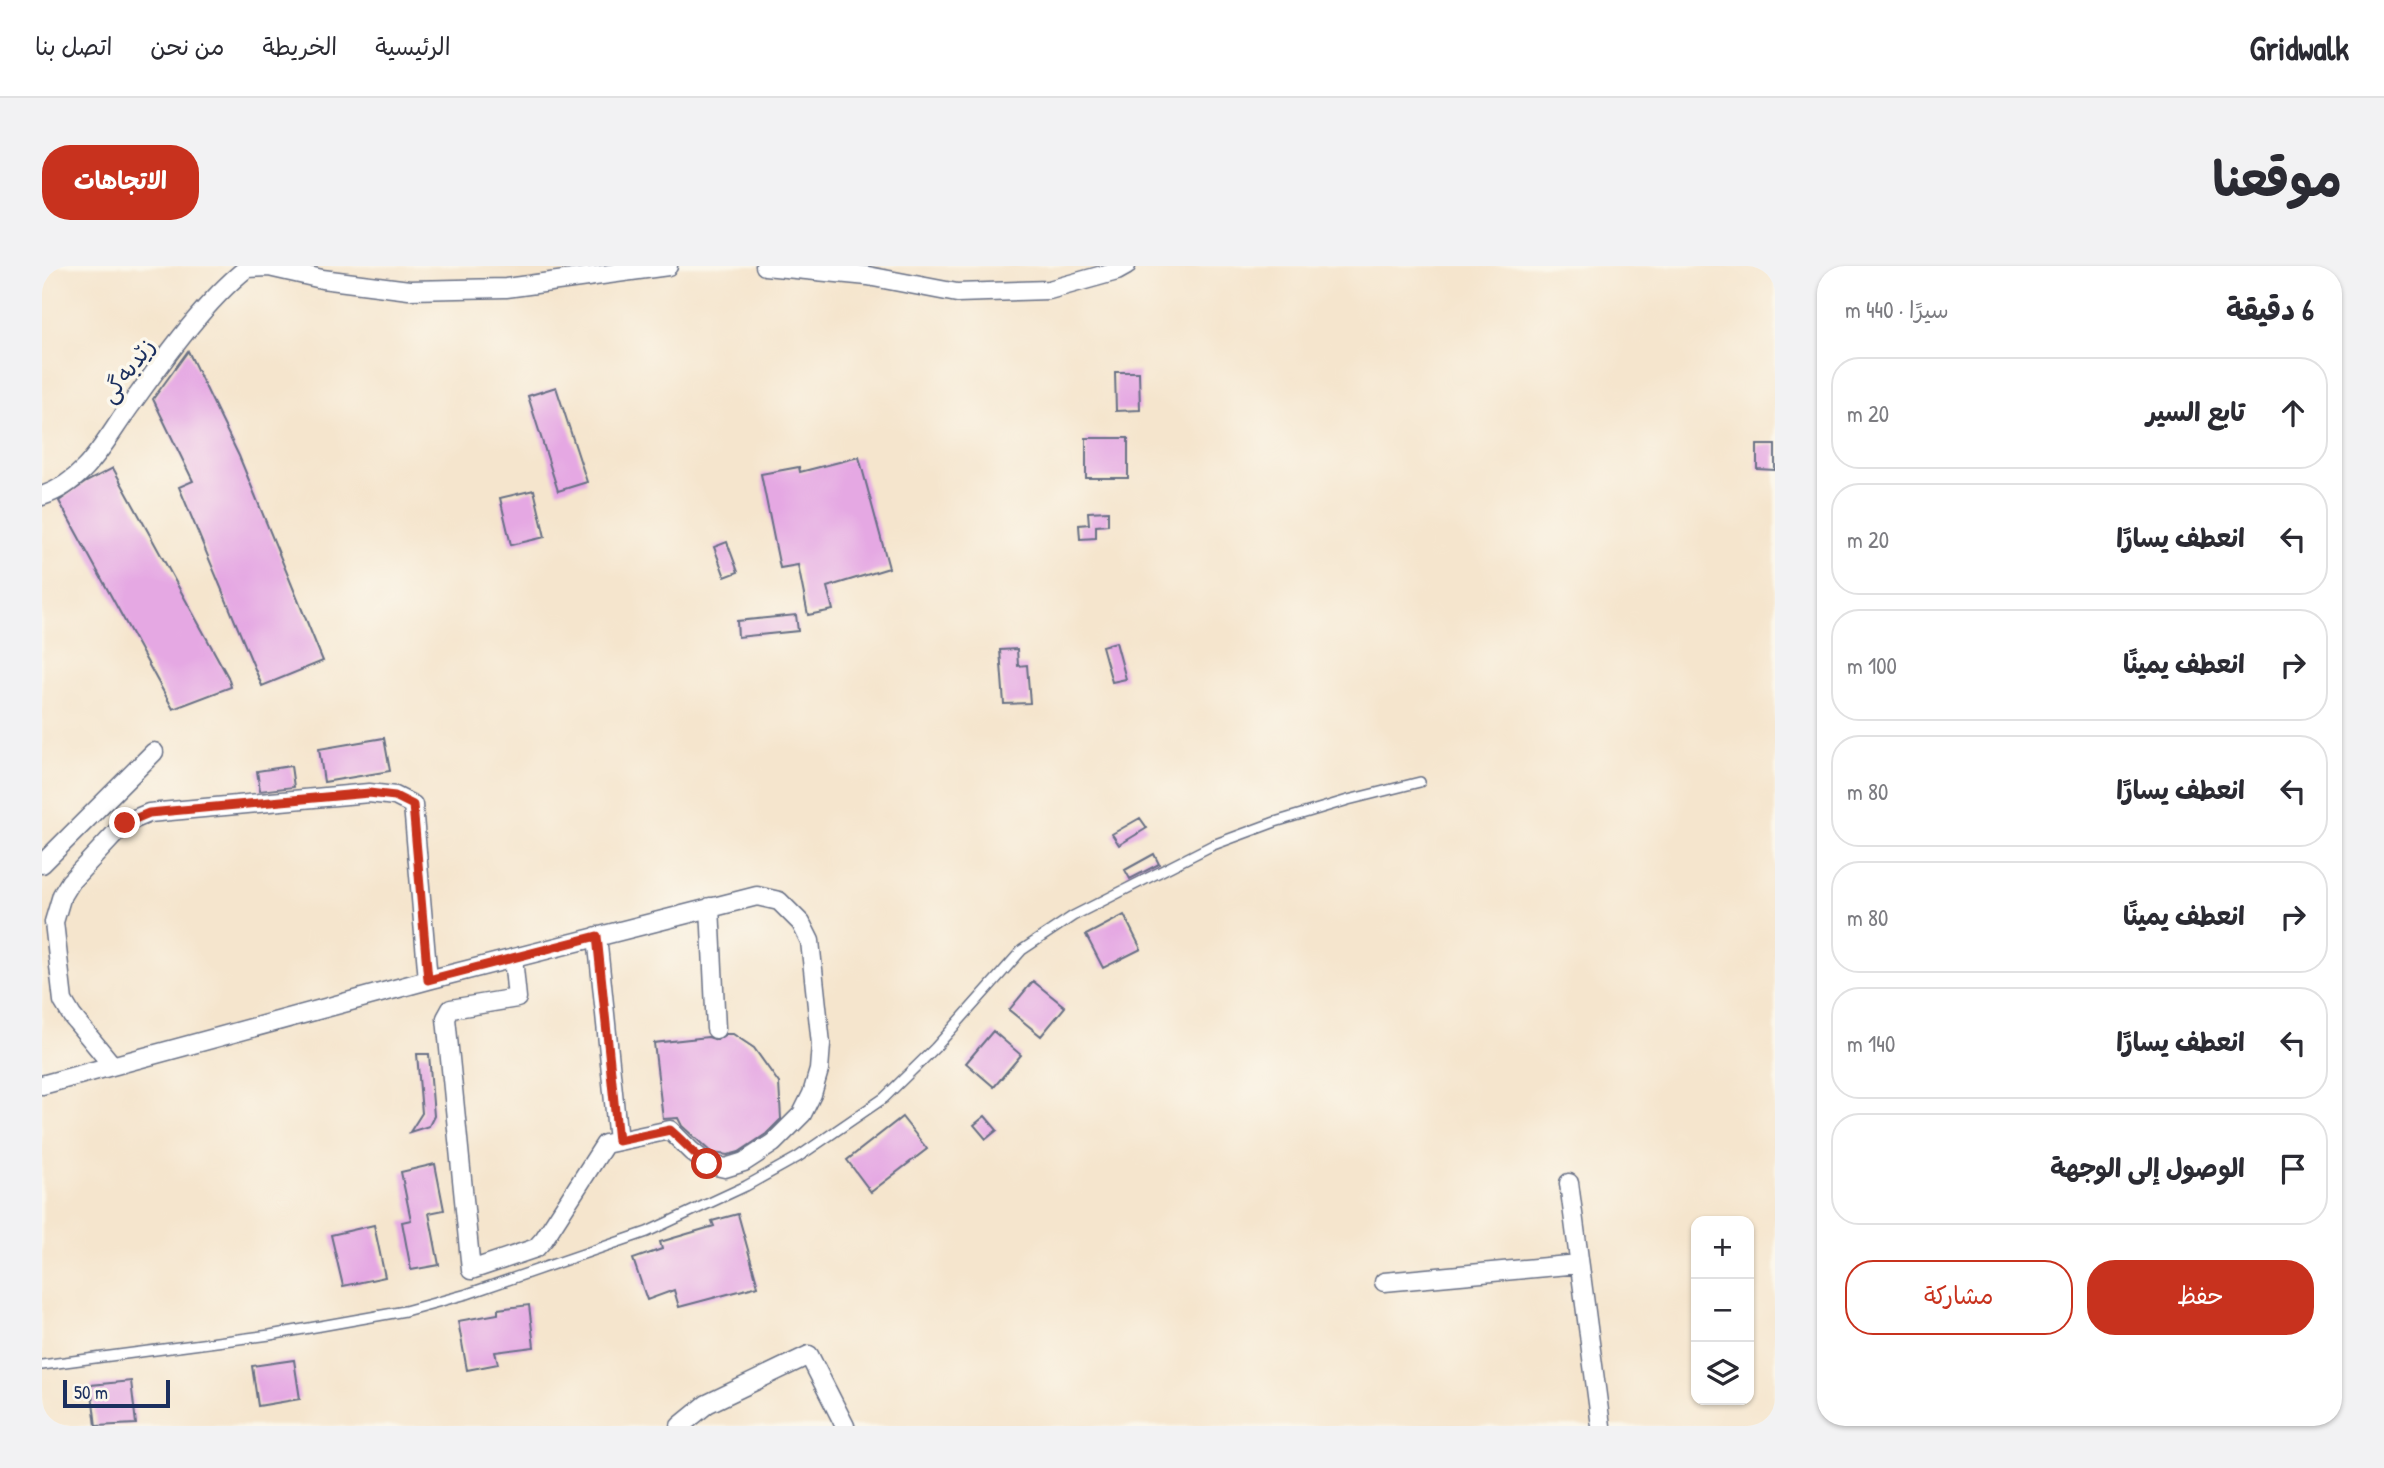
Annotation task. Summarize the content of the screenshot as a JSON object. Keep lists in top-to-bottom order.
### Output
{
  "streets": {
    "street": ["زێدبەگی"]
  },
  "scale_bar": "50 m",
  "page": {
    "header": "Gridwalk",
    "nav": [
      "الرئيسية",
      "الخريطة",
      "من نحن",
      "اتصل بنا"
    ],
    "title": "موقعنا",
    "buttons": [
      "الاتجاهات",
      ["حفظ", "مشاركة"]
    ],
    "heading": ["6 دقيقة", "سيرًا · 440 m"],
    "list": [
      ["تابع السير", "20 m"],
      ["انعطف يسارًا", "20 m"],
      ["انعطف يمينًا", "100 m"],
      ["انعطف يسارًا", "80 m"],
      ["انعطف يمينًا", "80 m"],
      ["انعطف يسارًا", "140 m"],
      "الوصول إلى الوجهة"
    ],
    "map_buttons": ["+", "−"],
    "scale": "50 m"
  }
}
